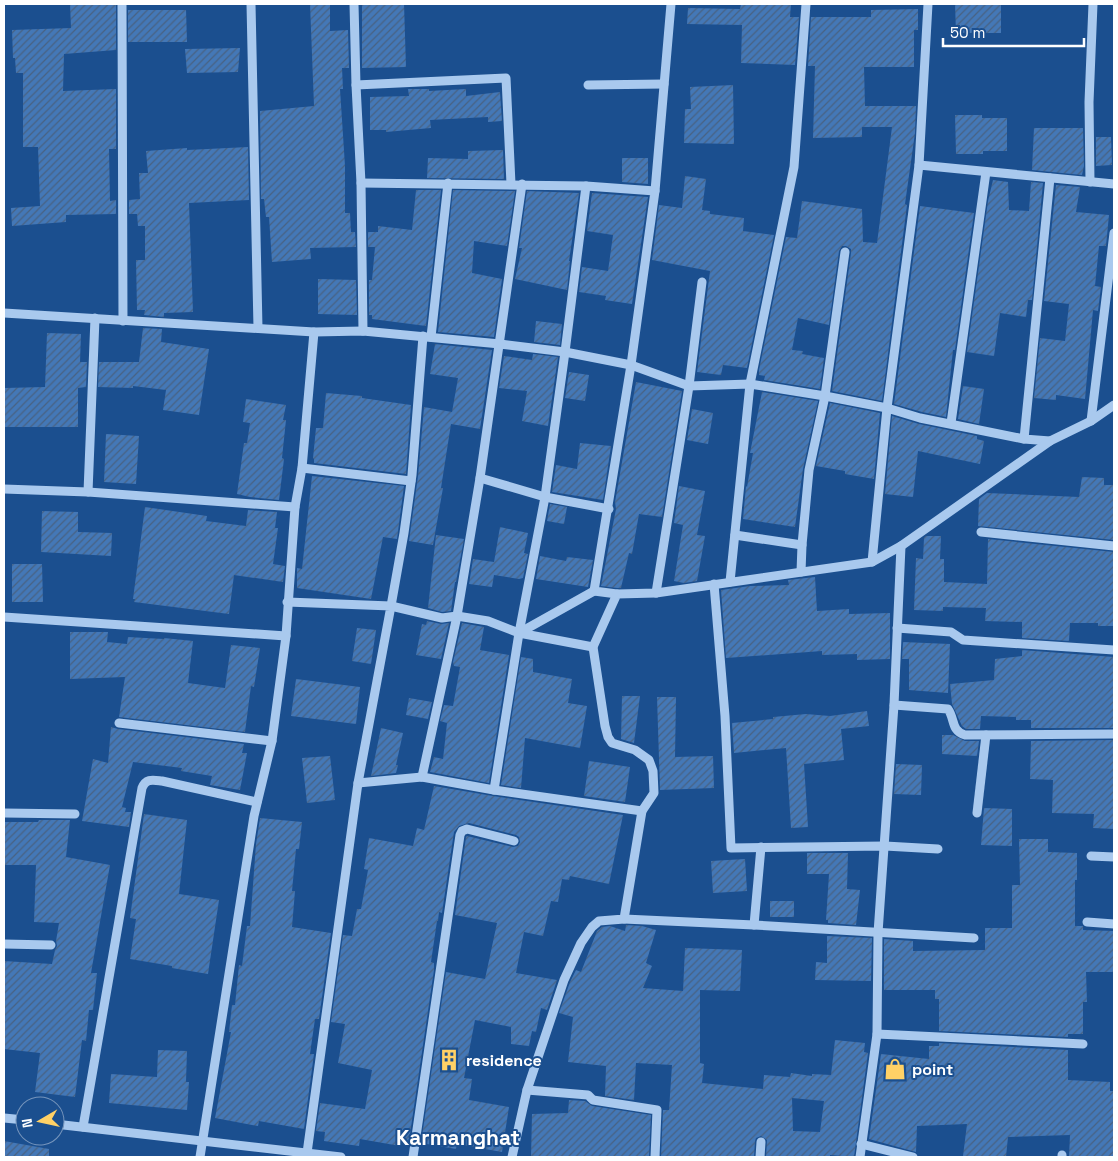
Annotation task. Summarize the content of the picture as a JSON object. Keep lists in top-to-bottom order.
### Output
{
  "districts": ["Karmanghat"],
  "places": {
    "building": ["residence"],
    "shop": ["point"]
  },
  "scale_bar": "50 m",
  "north": "left"
}
